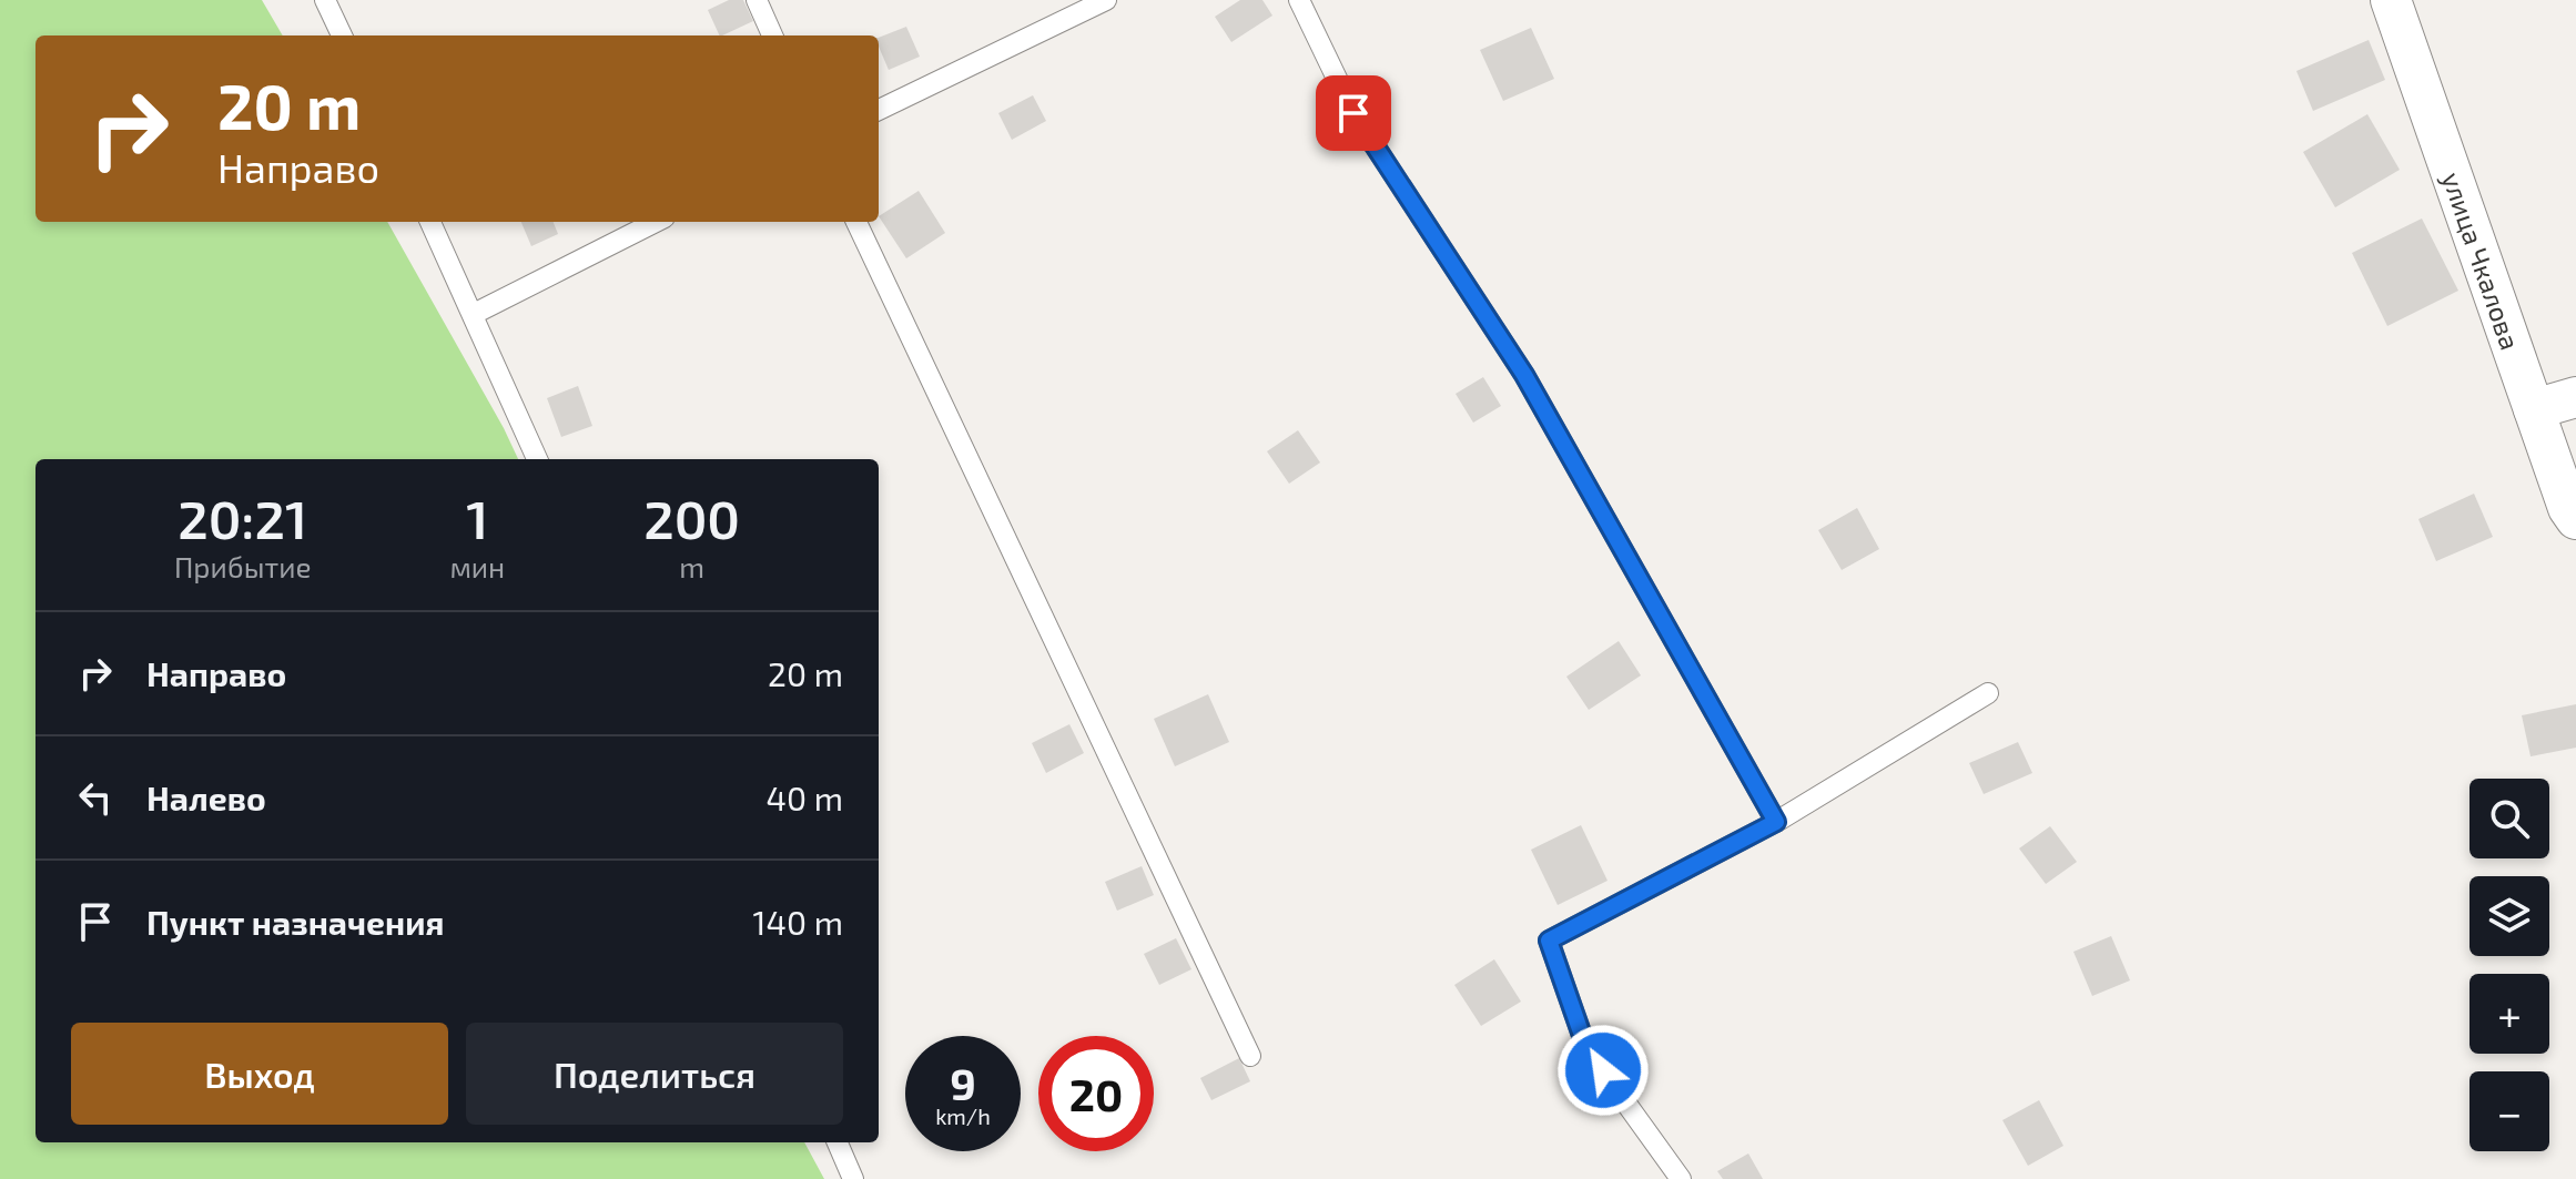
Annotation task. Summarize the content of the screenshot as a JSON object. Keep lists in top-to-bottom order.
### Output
{
  "streets": {
    "street": ["улица Чкалова"]
  },
  "page": {
    "turn": ["20 m", "Направо"],
    "eta": [
      "20:21",
      "Прибытие",
      "1",
      "мин",
      "200",
      "m"
    ],
    "list": [
      {
        "name": "Направо",
        "value": "20 m"
      },
      {
        "name": "Налево",
        "value": "40 m"
      },
      {
        "name": "Пункт назначения",
        "value": "140 m"
      }
    ],
    "map_buttons": ["+", "−"],
    "buttons": ["Выход", "Поделиться"],
    "speed": "9 km/h",
    "limit": "20"
  }
}
